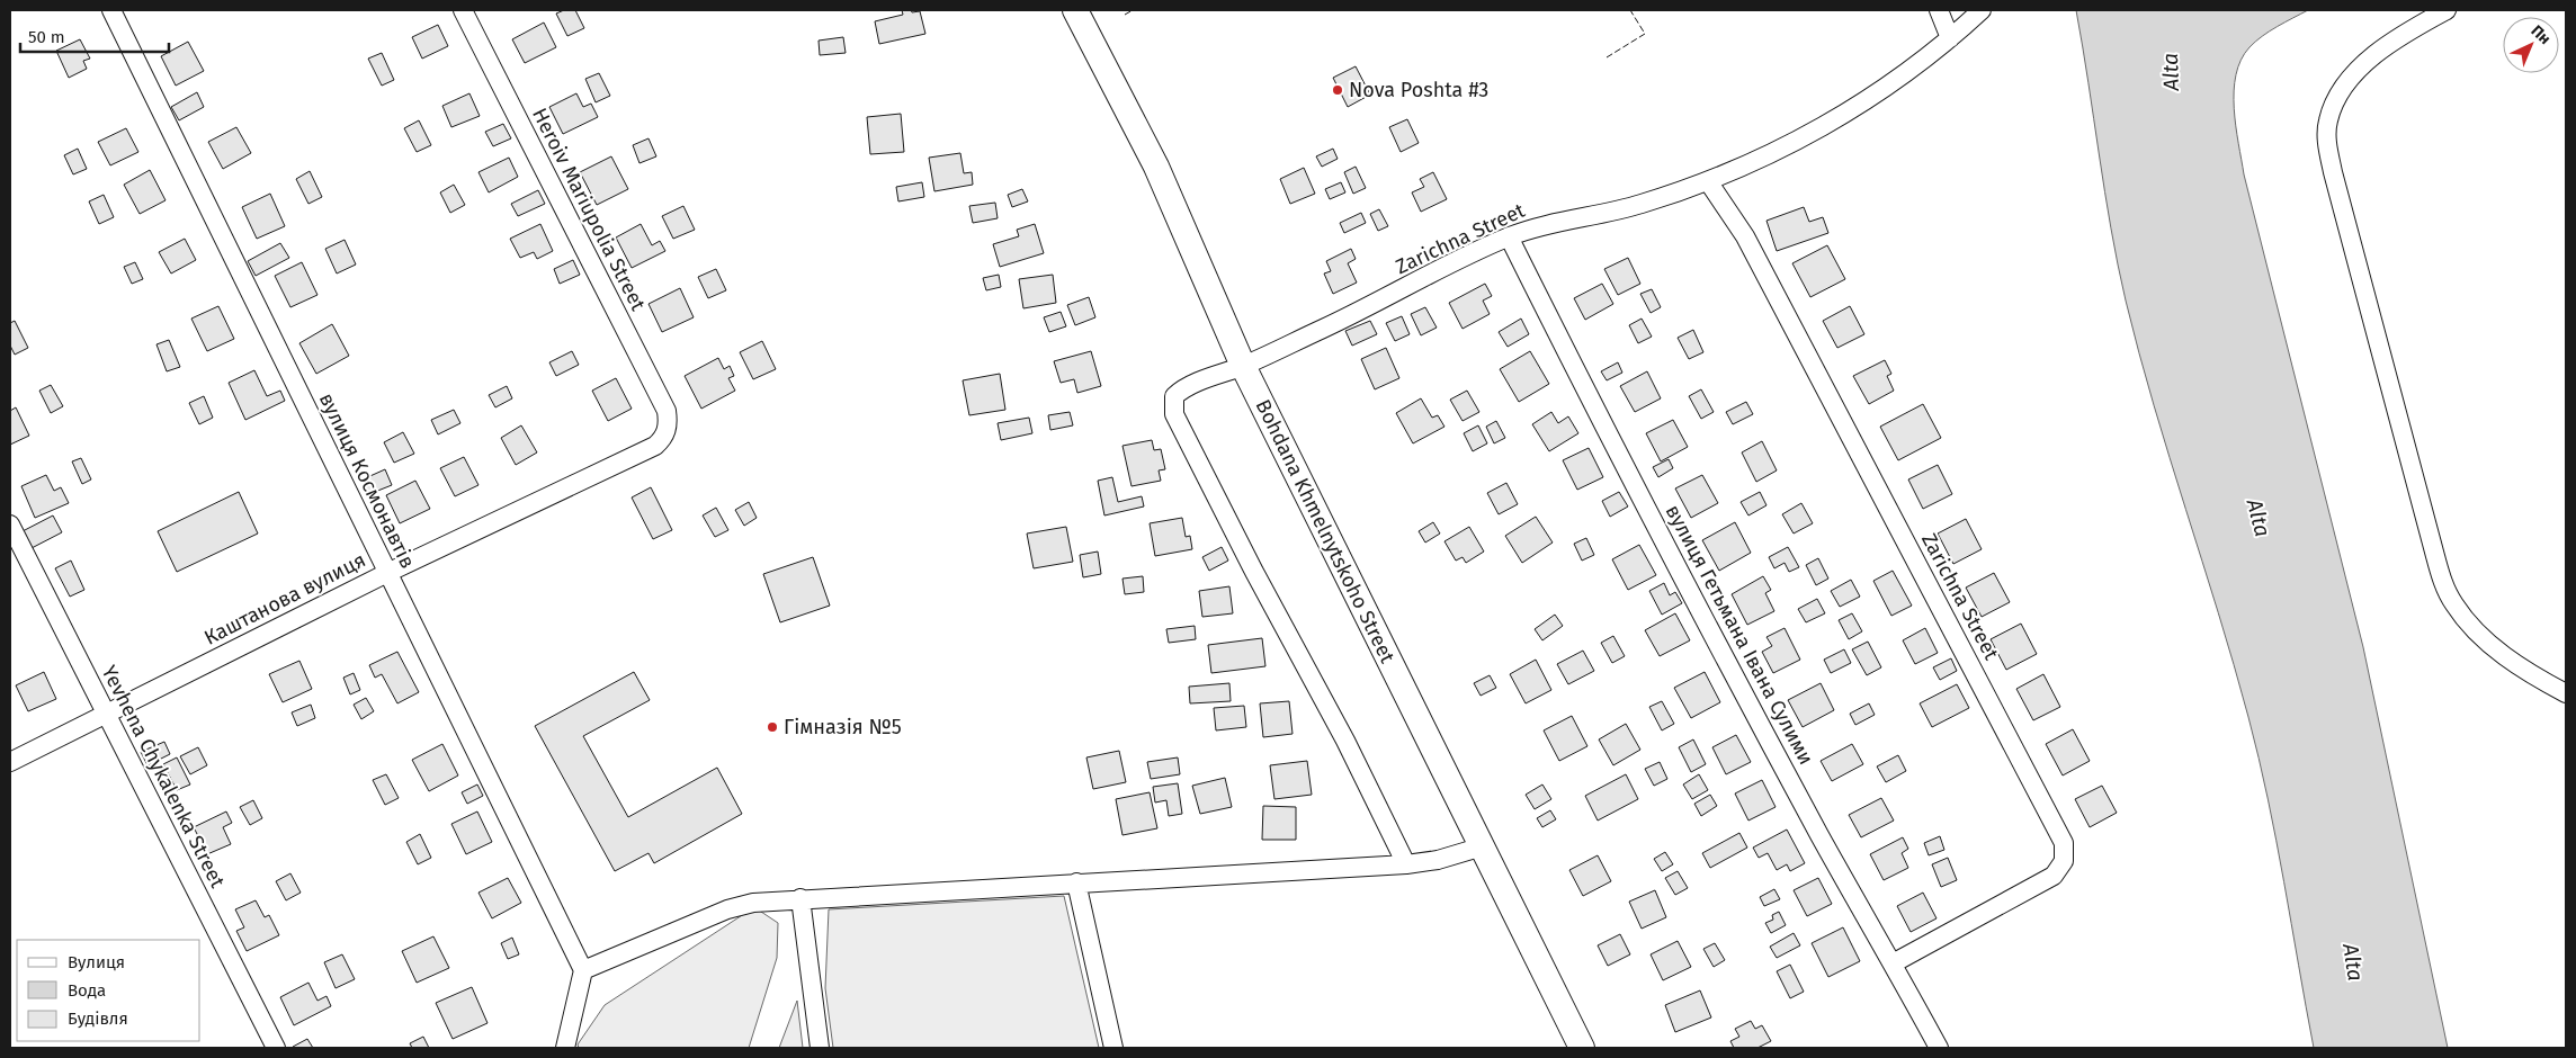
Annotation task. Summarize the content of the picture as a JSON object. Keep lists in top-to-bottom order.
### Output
{
  "streets": {
    "main road": ["Bohdana Khmelnytskoho Street"],
    "street": [
      "Heroiv Mariupolia Street",
      "Zarichna Street",
      "вулиця Космонавтів",
      "Каштанова вулиця",
      "вулиця Гетьмана Івана Сулими",
      "Yevhena Chykalenka Street"
    ]
  },
  "crossings": [
    ["Heroiv Mariupolia Street", "Каштанова вулиця"],
    ["Zarichna Street", "Bohdana Khmelnytskoho Street"],
    ["Zarichna Street", "вулиця Гетьмана Івана Сулими"],
    ["вулиця Космонавтів", "Каштанова вулиця"],
    ["Каштанова вулиця", "Yevhena Chykalenka Street"]
  ],
  "water": ["Alta"],
  "places": ["Nova Poshta #3", "Гімназія №5"],
  "legend": ["Вулиця", "Вода", "Будівля"],
  "scale_bar": "50 m",
  "north": "top right"
}
